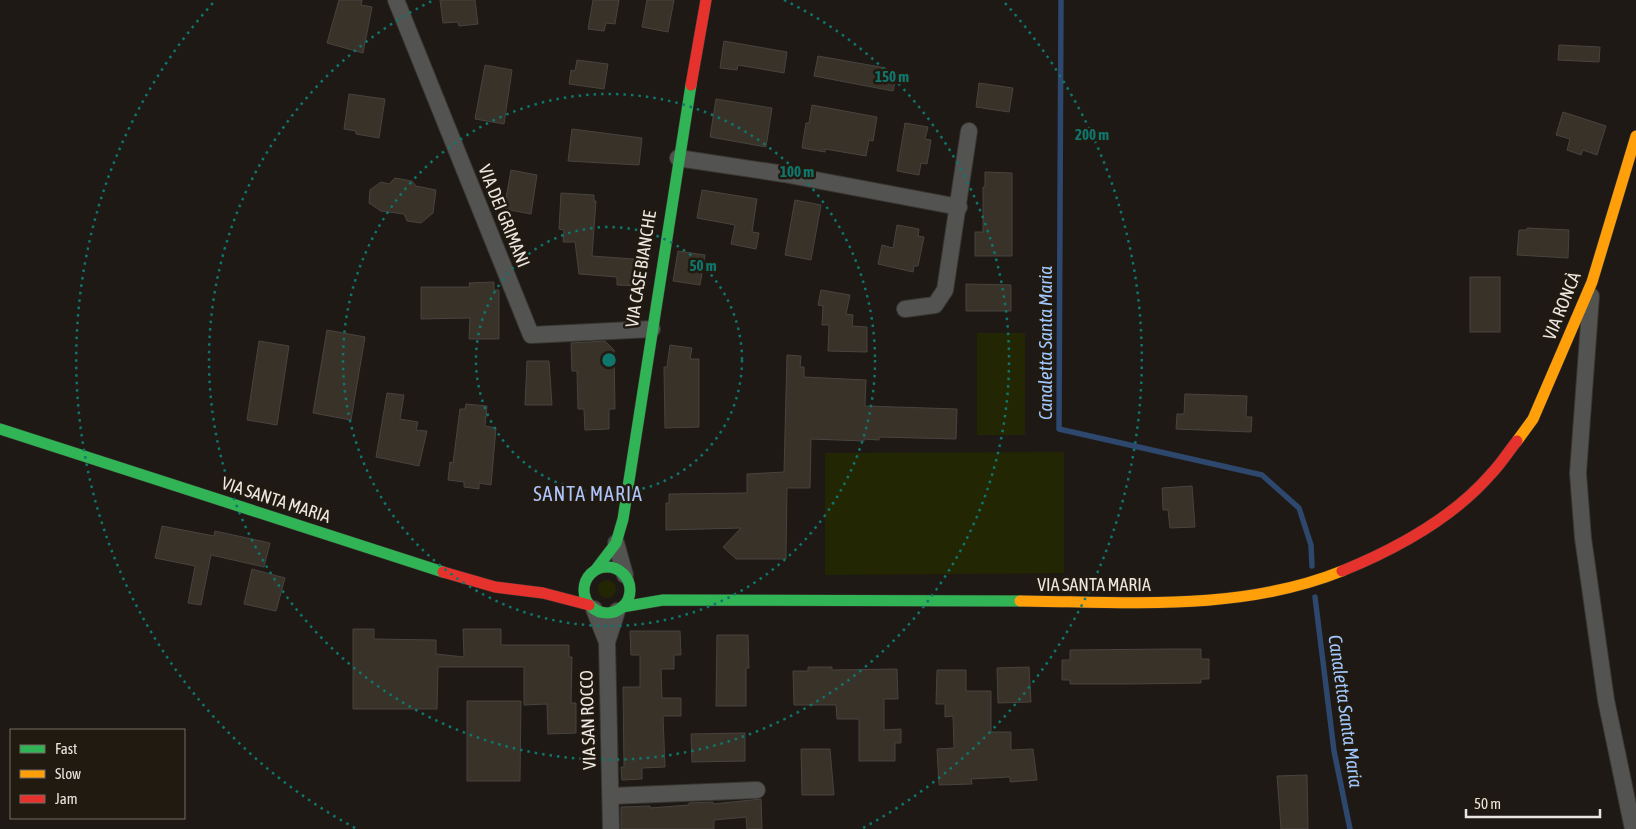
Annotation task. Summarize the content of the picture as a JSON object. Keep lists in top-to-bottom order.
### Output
{
  "streets": {
    "main road": ["VIA CASE BIANCHE", "VIA RONCÀ", "VIA SANTA MARIA"],
    "street": ["VIA DEI GRIMANI", "VIA SAN ROCCO"]
  },
  "crossings": [
    ["VIA DEI GRIMANI", "VIA CASE BIANCHE"],
    ["VIA CASE BIANCHE", "VIA SANTA MARIA"],
    ["VIA CASE BIANCHE", "VIA SAN ROCCO"],
    ["VIA RONCÀ", "VIA SANTA MARIA"],
    ["VIA SANTA MARIA", "VIA SAN ROCCO"]
  ],
  "districts": ["SANTA MARIA"],
  "water": ["Canaletta Santa Maria"],
  "legend": ["Fast", "Slow", "Jam"],
  "scale_bar": "50 m",
  "rings": [
    "150 m",
    "200 m",
    "100 m",
    "50 m"
  ]
}
